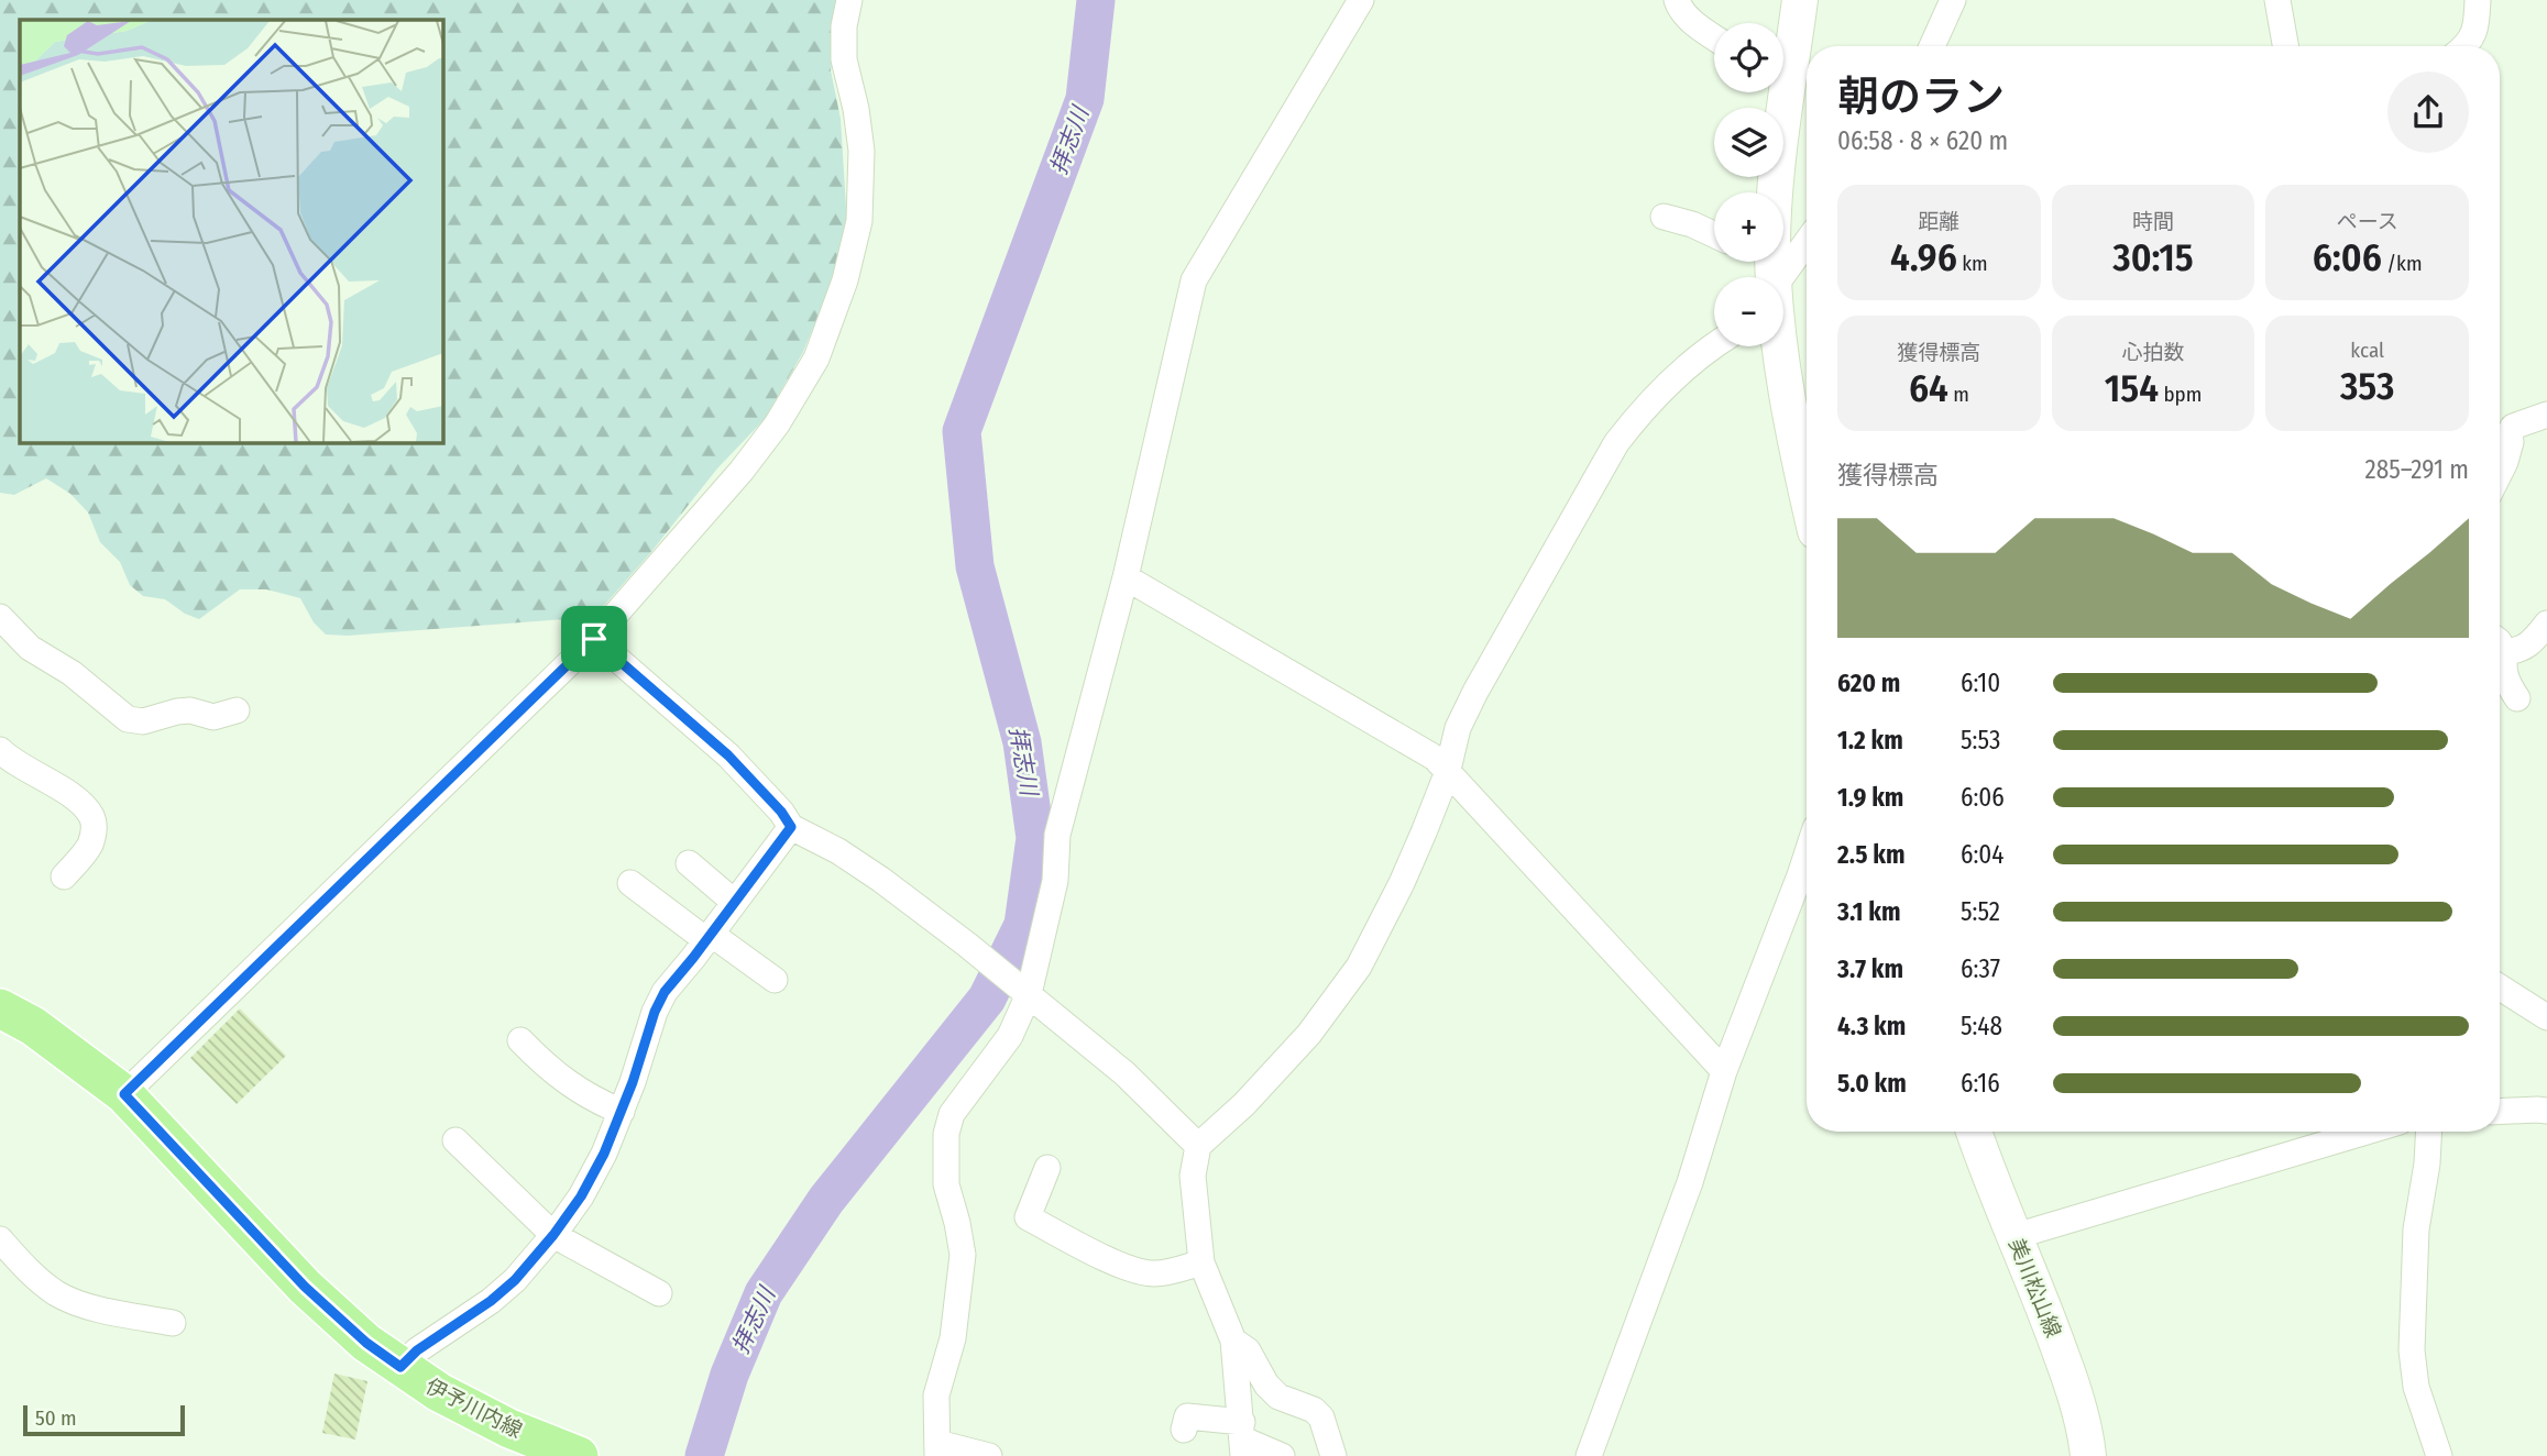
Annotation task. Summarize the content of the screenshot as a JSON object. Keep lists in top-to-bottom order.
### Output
{
  "streets": {
    "main road": ["美川松山線", "伊予川内線"]
  },
  "water": ["拝志川"],
  "scale_bar": "50 m",
  "page": {
    "map_buttons": ["+", "−"],
    "heading": ["朝のラン", "06:58 · 8 × 620 m"],
    "stats": [
      ["距離", "4.96 km"],
      ["時間", "30:15"],
      ["ペース", "6:06 /km"],
      ["獲得標高", "64 m"],
      ["心拍数", "154 bpm"],
      ["kcal", "353"]
    ],
    "chart": ["獲得標高", "285–291 m"],
    "list": [
      {
        "name": "620 m",
        "note": "6:10"
      },
      {
        "name": "1.2 km",
        "note": "5:53"
      },
      {
        "name": "1.9 km",
        "note": "6:06"
      },
      {
        "name": "2.5 km",
        "note": "6:04"
      },
      {
        "name": "3.1 km",
        "note": "5:52"
      },
      {
        "name": "3.7 km",
        "note": "6:37"
      },
      {
        "name": "4.3 km",
        "note": "5:48"
      },
      {
        "name": "5.0 km",
        "note": "6:16"
      }
    ],
    "scale": "50 m"
  }
}
